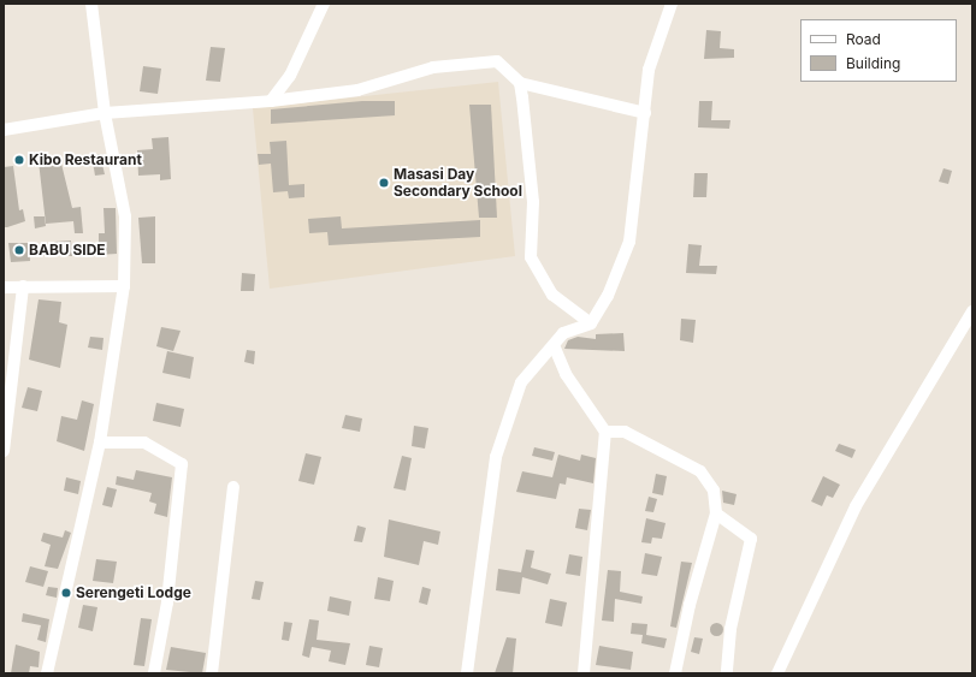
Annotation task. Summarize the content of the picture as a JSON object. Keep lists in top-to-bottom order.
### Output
{
  "places": [
    "Kibo Restaurant",
    "Masasi Day Secondary School",
    "BABU SIDE",
    "Serengeti Lodge"
  ],
  "legend": ["Road", "Building"]
}
